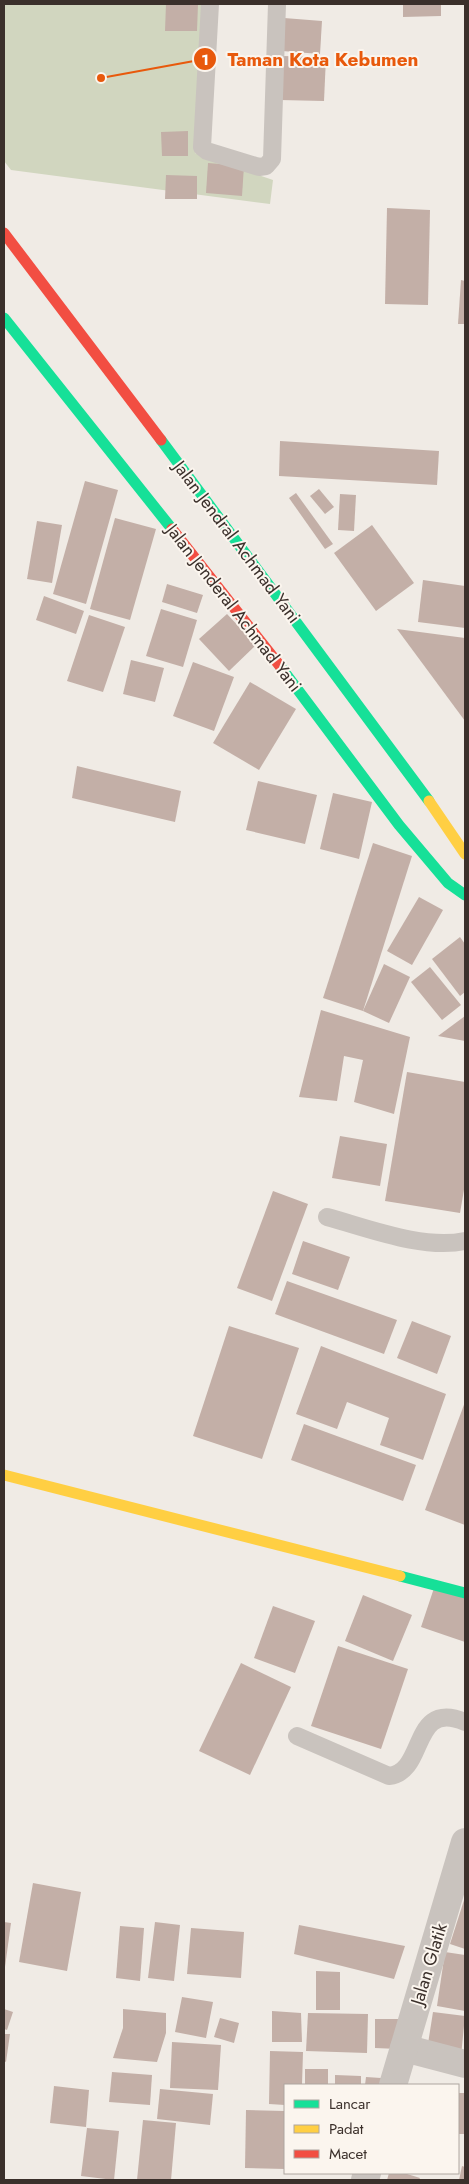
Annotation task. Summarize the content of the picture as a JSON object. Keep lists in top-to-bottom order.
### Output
{
  "streets": {
    "main road": ["Jalan Jendral Achmad Yani", "Jalan Jenderal Achmad Yani"],
    "street": ["Jalan Glatik"]
  },
  "places": ["Taman Kota Kebumen"],
  "legend": ["Lancar", "Padat", "Macet"]
}
